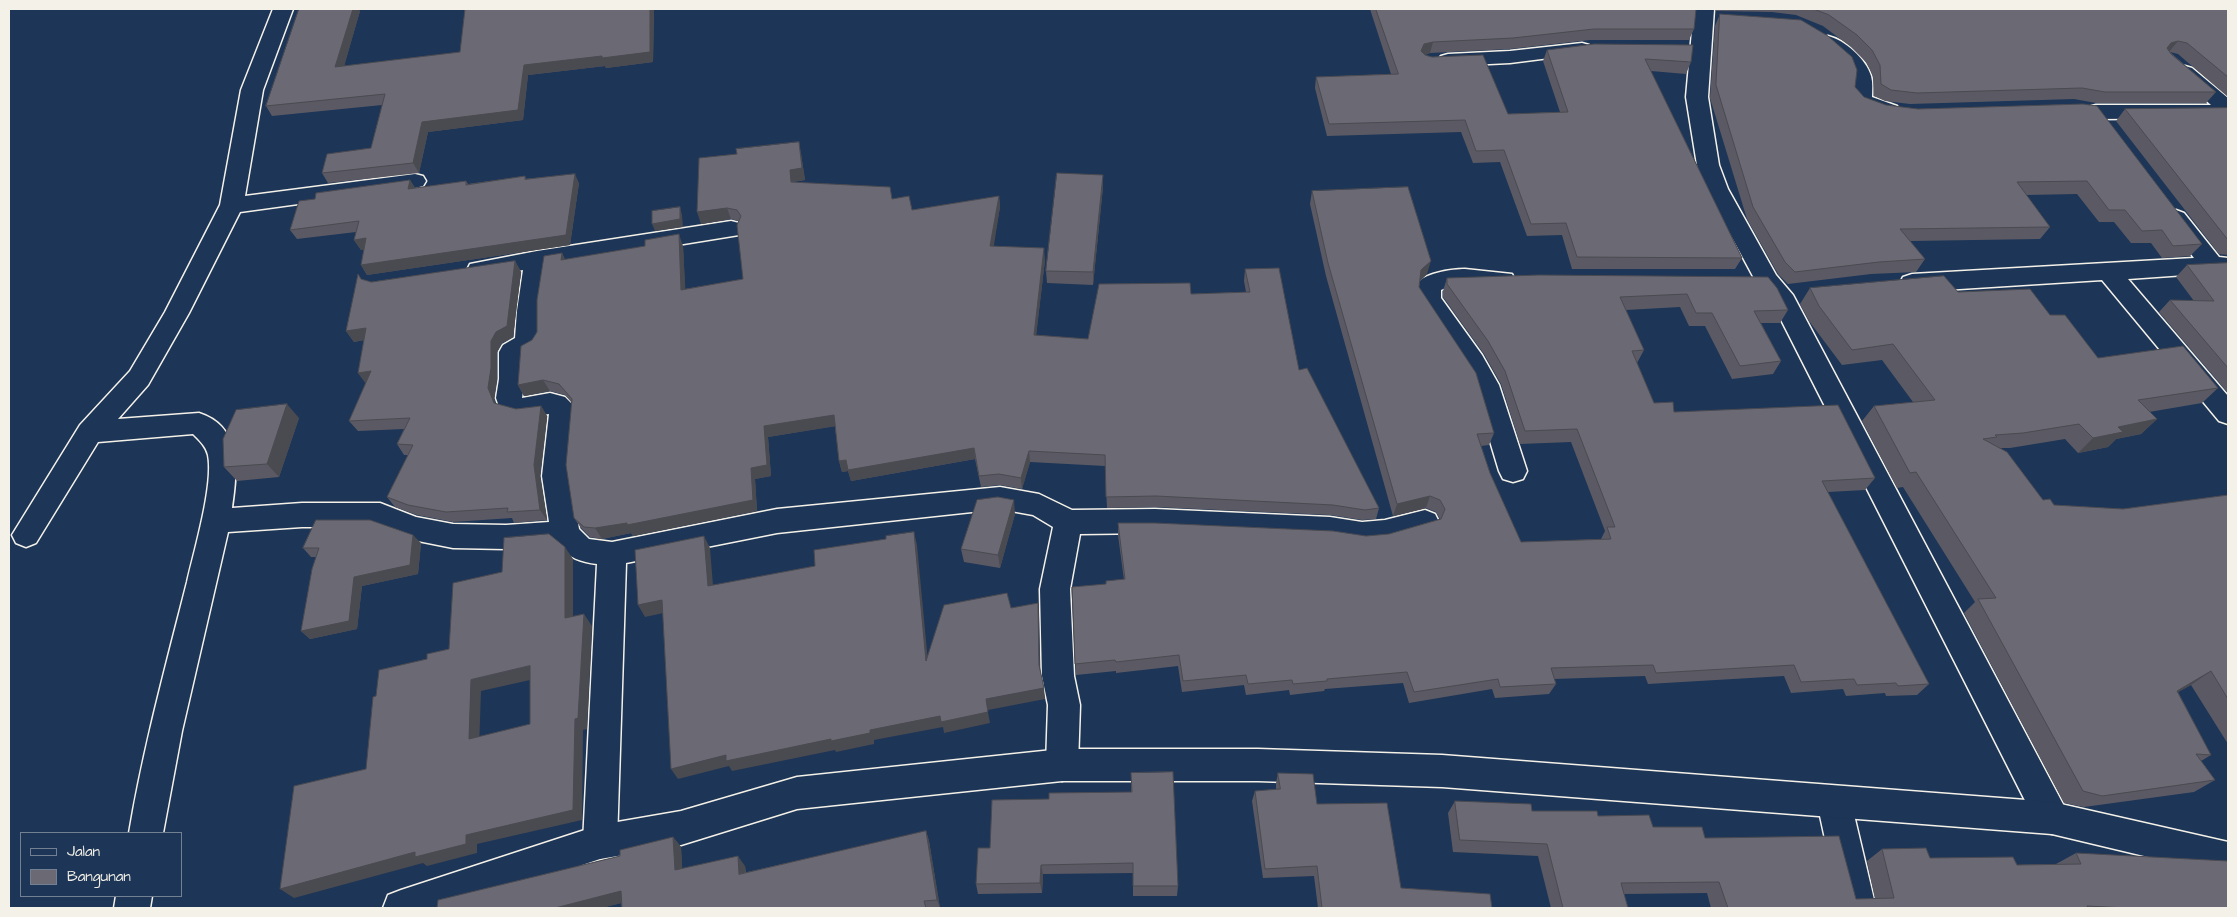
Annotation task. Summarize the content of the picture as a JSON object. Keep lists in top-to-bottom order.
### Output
{
  "legend": ["Jalan", "Bangunan"]
}
